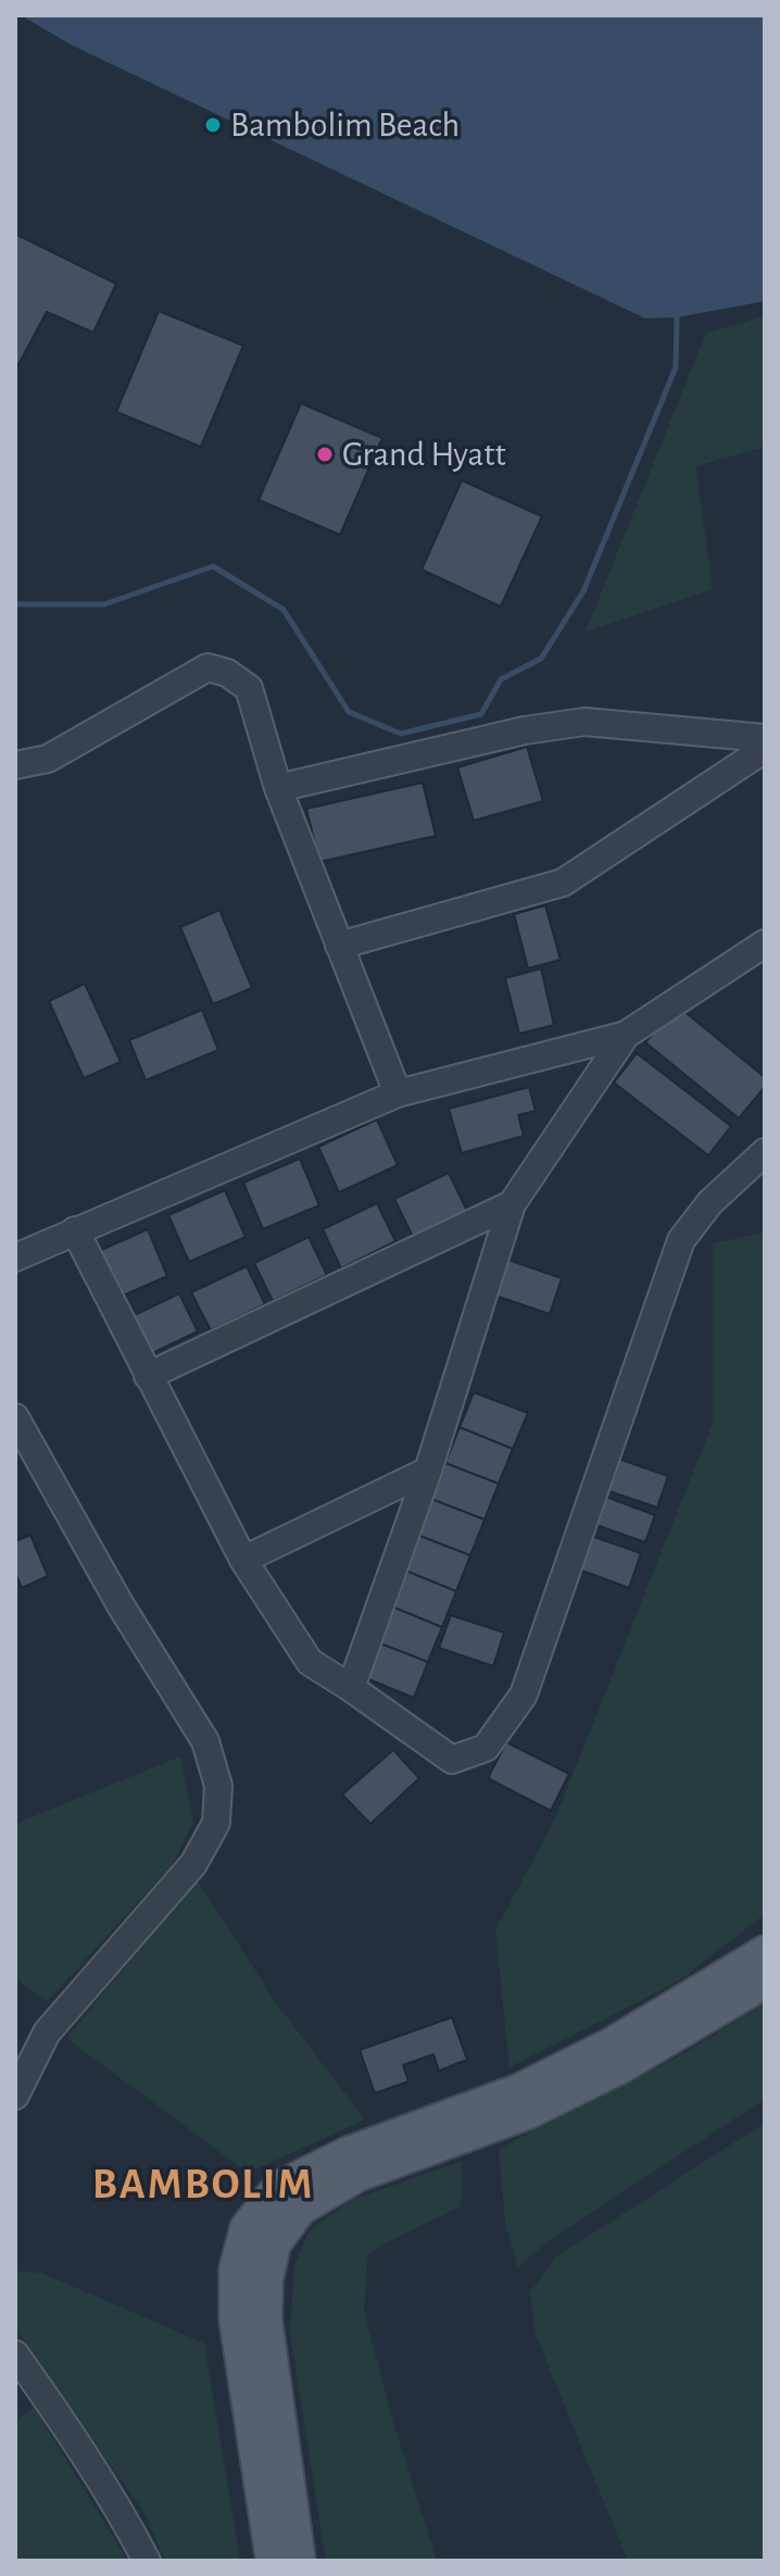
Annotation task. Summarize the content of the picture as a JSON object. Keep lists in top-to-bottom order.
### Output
{
  "districts": ["BAMBOLIM"],
  "places": ["Bambolim Beach", "Grand Hyatt"]
}
